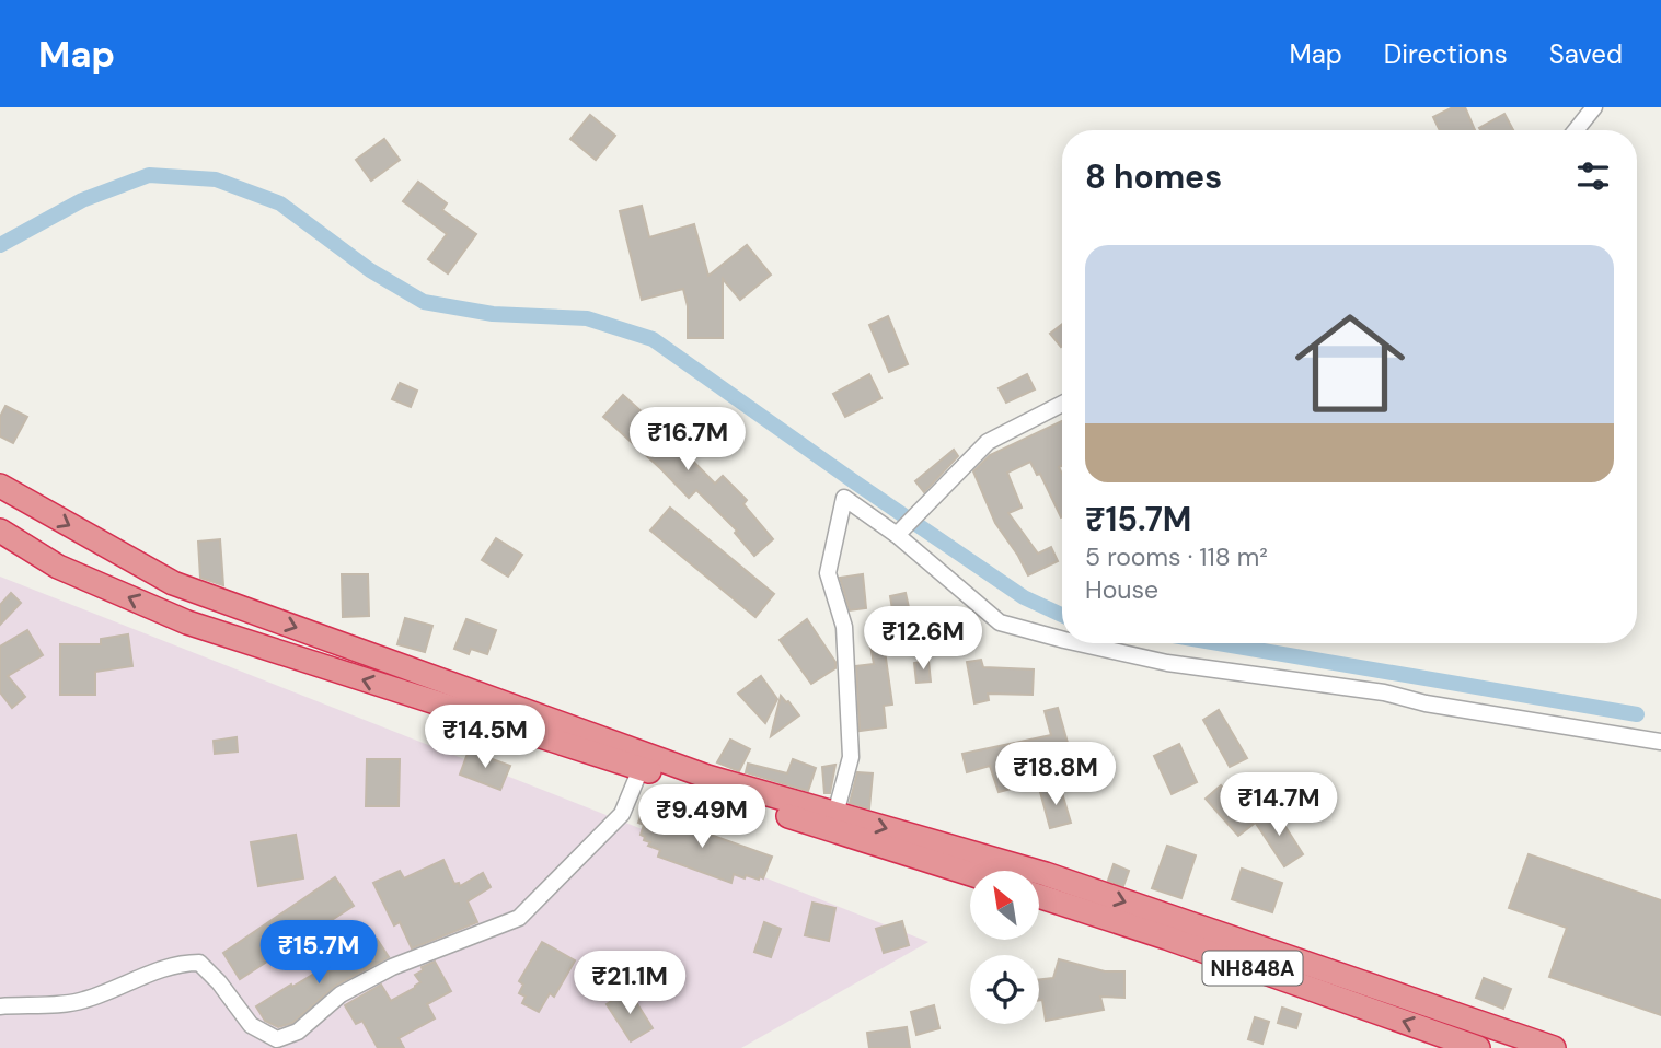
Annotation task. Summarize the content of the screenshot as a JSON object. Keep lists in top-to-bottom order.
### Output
{
  "streets": {
    "highway": ["NH848A"]
  },
  "north": "top left",
  "page": {
    "header": "Map",
    "nav": ["Map", "Directions", "Saved"],
    "heading": "8 homes",
    "list": [
      {
        "name": "₹15.7M",
        "note": "5 rooms · 118 m² · House"
      }
    ],
    "price": [
      "₹16.7M",
      "₹12.6M",
      "₹14.5M",
      "₹18.8M",
      "₹14.7M",
      "₹9.49M",
      "₹15.7M",
      "₹21.1M"
    ]
  }
}
